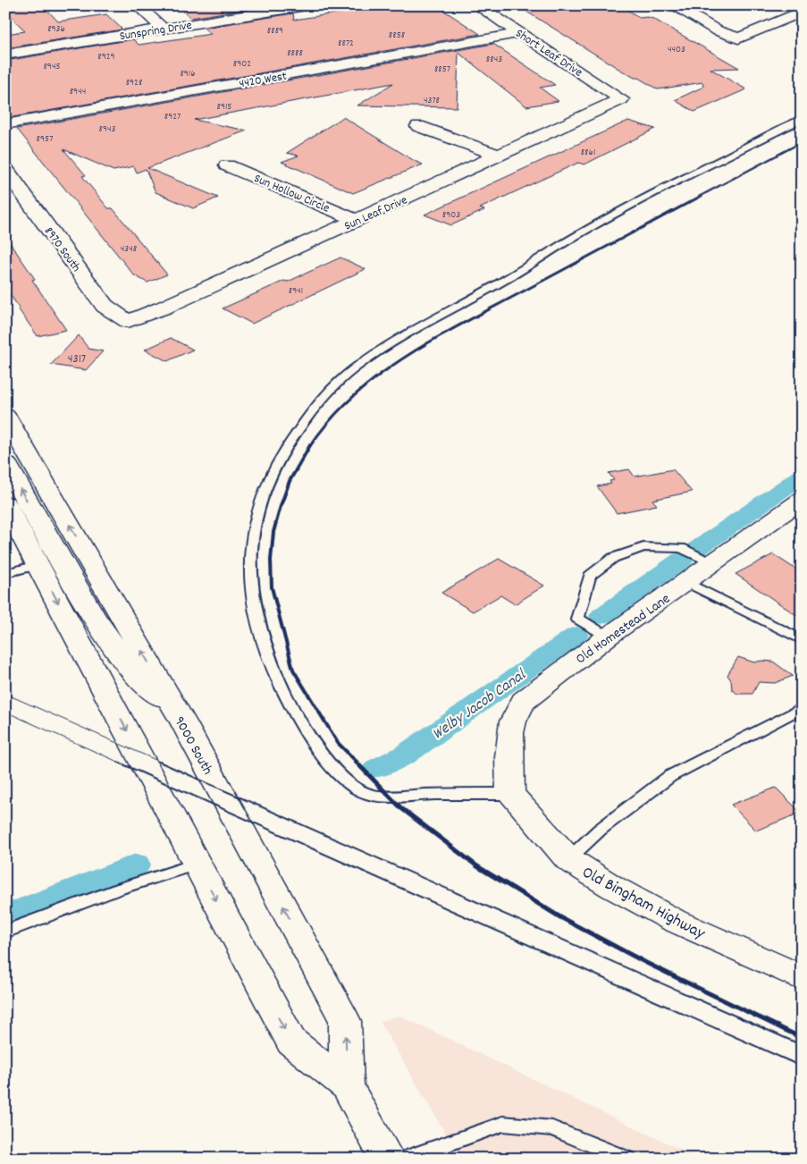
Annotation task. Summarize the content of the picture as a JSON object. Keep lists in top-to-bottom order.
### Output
{
  "streets": {
    "street": [
      "Sunspring Drive",
      "Short Leaf Drive",
      "4420 West",
      "Sun Hollow Circle",
      "Sun Leaf Drive",
      "8970 South",
      "Old Homestead Lane",
      "9000 South",
      "Old Bingham Highway"
    ]
  },
  "crossings": [
    ["Short Leaf Drive", "4420 West"],
    ["Short Leaf Drive", "Sun Leaf Drive"],
    ["Sun Hollow Circle", "Sun Leaf Drive"],
    ["Sun Leaf Drive", "8970 South"],
    ["Old Homestead Lane", "Old Bingham Highway"]
  ],
  "water": ["Welby Jacob Canal"],
  "house_numbers": [
    "8936",
    "8889",
    "8858",
    "8872",
    "4403",
    "8888",
    "8929",
    "8843",
    "8902",
    "8945",
    "8857",
    "8916",
    "8928",
    "8944",
    "4378",
    "8915",
    "8927",
    "8943",
    "8957",
    "8861",
    "8903",
    "4348",
    "8941",
    "4317"
  ]
}
